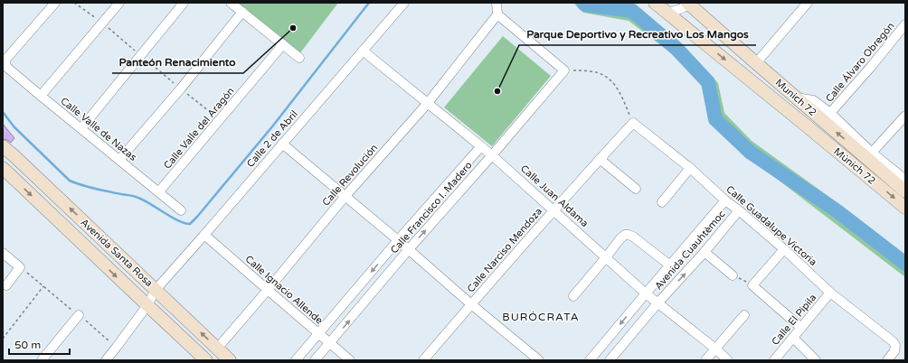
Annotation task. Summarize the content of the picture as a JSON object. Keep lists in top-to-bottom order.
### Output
{
  "streets": {
    "main road": ["Munich 72", "Múnich 72", "Avenida Santa Rosa"],
    "street": [
      "Calle Álvaro Obregón",
      "Calle Valle del Aragón",
      "Calle Valle de Nazas",
      "Calle 2 de Abril",
      "Calle Revolución",
      "Calle Juan Aldama",
      "Calle Francisco I. Madero",
      "Calle Guadalupe Victoria",
      "Calle Narciso Mendoza",
      "Avenida Cuauhtèmoc",
      "Calle Ignacio Allende",
      "Calle El Pipila"
    ]
  },
  "crossings": [
    ["Munich 72", "Múnich 72"],
    ["Calle Valle del Aragón", "Calle Valle de Nazas"],
    ["Calle 2 de Abril", "Calle Juan Aldama"],
    ["Calle 2 de Abril", "Avenida Santa Rosa"],
    ["Calle 2 de Abril", "Calle Ignacio Allende"],
    ["Calle Revolución", "Calle Juan Aldama"],
    ["Calle Revolución", "Avenida Santa Rosa"],
    ["Calle Revolución", "Calle Ignacio Allende"],
    ["Calle Juan Aldama", "Calle Francisco I. Madero"],
    ["Calle Juan Aldama", "Calle Narciso Mendoza"],
    ["Calle Juan Aldama", "Avenida Cuauhtèmoc"],
    ["Calle Francisco I. Madero", "Calle Ignacio Allende"],
    ["Calle Guadalupe Victoria", "Calle Narciso Mendoza"],
    ["Calle Guadalupe Victoria", "Avenida Cuauhtèmoc"],
    ["Calle Guadalupe Victoria", "Calle El Pipila"]
  ],
  "one_way": ["Múnich 72"],
  "districts": ["BURÓCRATA"],
  "places": ["Panteón Renacimiento", "Parque Deportivo y Recreativo Los Mangos"],
  "scale_bar": "50 m"
}
